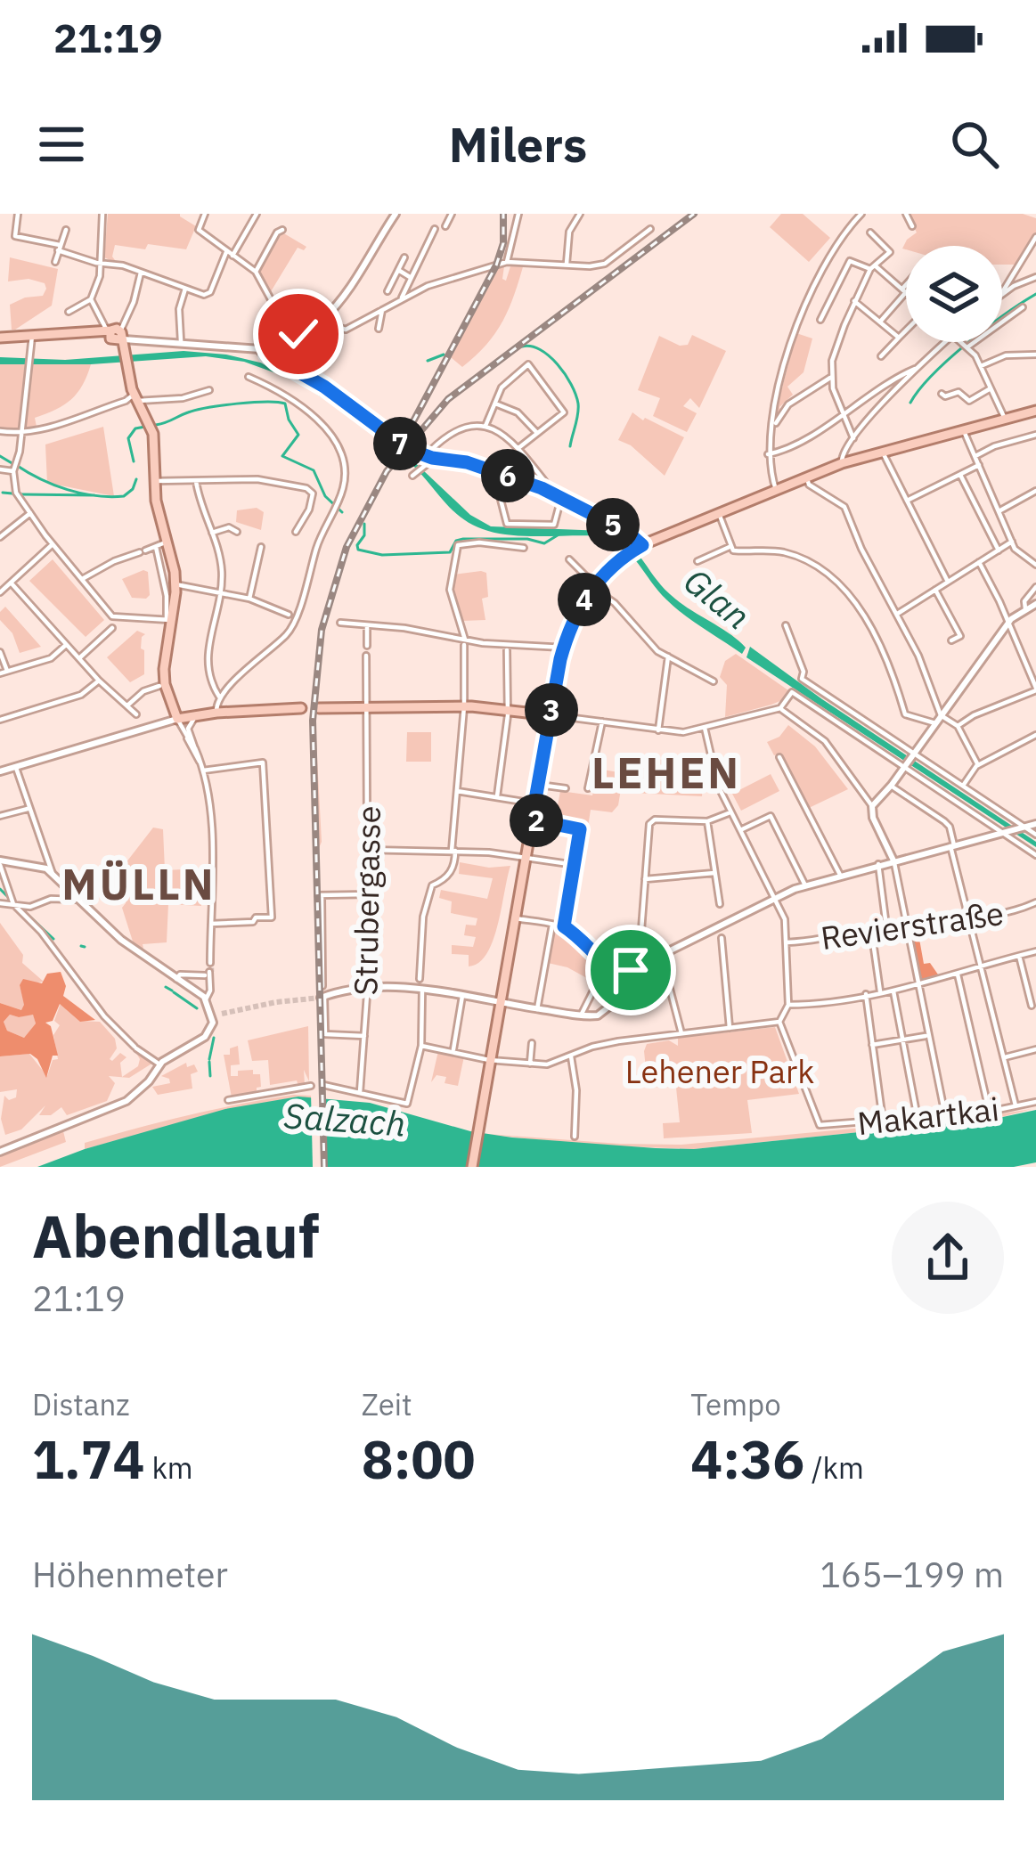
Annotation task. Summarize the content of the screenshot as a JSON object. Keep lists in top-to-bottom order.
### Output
{
  "streets": {
    "street": ["Strubergasse", "Revierstraße", "Makartkai"]
  },
  "districts": ["LEHEN", "MÜLLN"],
  "water": ["Glan", "Salzach"],
  "parks": ["Lehener Park"],
  "page": {
    "status": "21:19",
    "header": "Milers",
    "pins": [
      "7",
      "6",
      "5",
      "4",
      "3",
      "2"
    ],
    "heading": ["Abendlauf", "21:19"],
    "stats": [
      ["Distanz", "1.74 km"],
      ["Zeit", "8:00"],
      ["Tempo", "4:36 /km"]
    ],
    "chart": ["Höhenmeter", "165–199 m"]
  }
}
